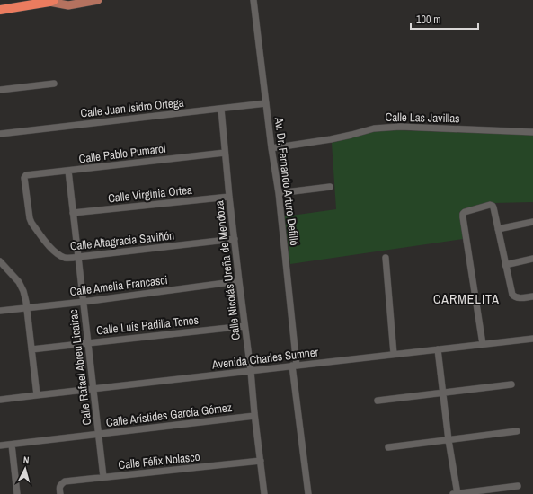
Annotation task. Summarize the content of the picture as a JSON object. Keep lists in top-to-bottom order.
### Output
{
  "streets": {
    "street": [
      "Calle Juan Isidro Ortega",
      "Calle Las Javillas",
      "Calle Pablo Pumarol",
      "Av. Dr. Fernando Arturo Defilló",
      "Calle Virginia Ortea",
      "Calle Altagracia Saviñón",
      "Calle Nicolás Ureña de Mendoza",
      "Calle Amelia Francasci",
      "Calle Luís Padilla Tonos",
      "Avenida Charles Sumner",
      "Calle Rafael Abreu Licairac",
      "Calle Arístides García Gómez",
      "Calle Félix Nolasco"
    ]
  },
  "crossings": [
    ["Calle Juan Isidro Ortega", "Av. Dr. Fernando Arturo Defilló"],
    ["Calle Juan Isidro Ortega", "Calle Nicolás Ureña de Mendoza"],
    ["Calle Las Javillas", "Av. Dr. Fernando Arturo Defilló"],
    ["Calle Pablo Pumarol", "Calle Altagracia Saviñón"],
    ["Calle Pablo Pumarol", "Calle Nicolás Ureña de Mendoza"],
    ["Calle Pablo Pumarol", "Calle Rafael Abreu Licairac"],
    ["Av. Dr. Fernando Arturo Defilló", "Avenida Charles Sumner"],
    ["Calle Virginia Ortea", "Calle Nicolás Ureña de Mendoza"],
    ["Calle Virginia Ortea", "Calle Rafael Abreu Licairac"],
    ["Calle Altagracia Saviñón", "Calle Nicolás Ureña de Mendoza"],
    ["Calle Altagracia Saviñón", "Calle Rafael Abreu Licairac"],
    ["Calle Nicolás Ureña de Mendoza", "Calle Amelia Francasci"],
    ["Calle Nicolás Ureña de Mendoza", "Calle Luís Padilla Tonos"],
    ["Calle Nicolás Ureña de Mendoza", "Avenida Charles Sumner"],
    ["Calle Nicolás Ureña de Mendoza", "Calle Arístides García Gómez"],
    ["Calle Nicolás Ureña de Mendoza", "Calle Félix Nolasco"],
    ["Calle Amelia Francasci", "Calle Rafael Abreu Licairac"],
    ["Calle Luís Padilla Tonos", "Calle Rafael Abreu Licairac"],
    ["Avenida Charles Sumner", "Calle Rafael Abreu Licairac"],
    ["Calle Rafael Abreu Licairac", "Calle Arístides García Gómez"],
    ["Calle Rafael Abreu Licairac", "Calle Félix Nolasco"]
  ],
  "districts": ["CARMELITA"],
  "scale_bar": "100 m",
  "north": "top"
}
